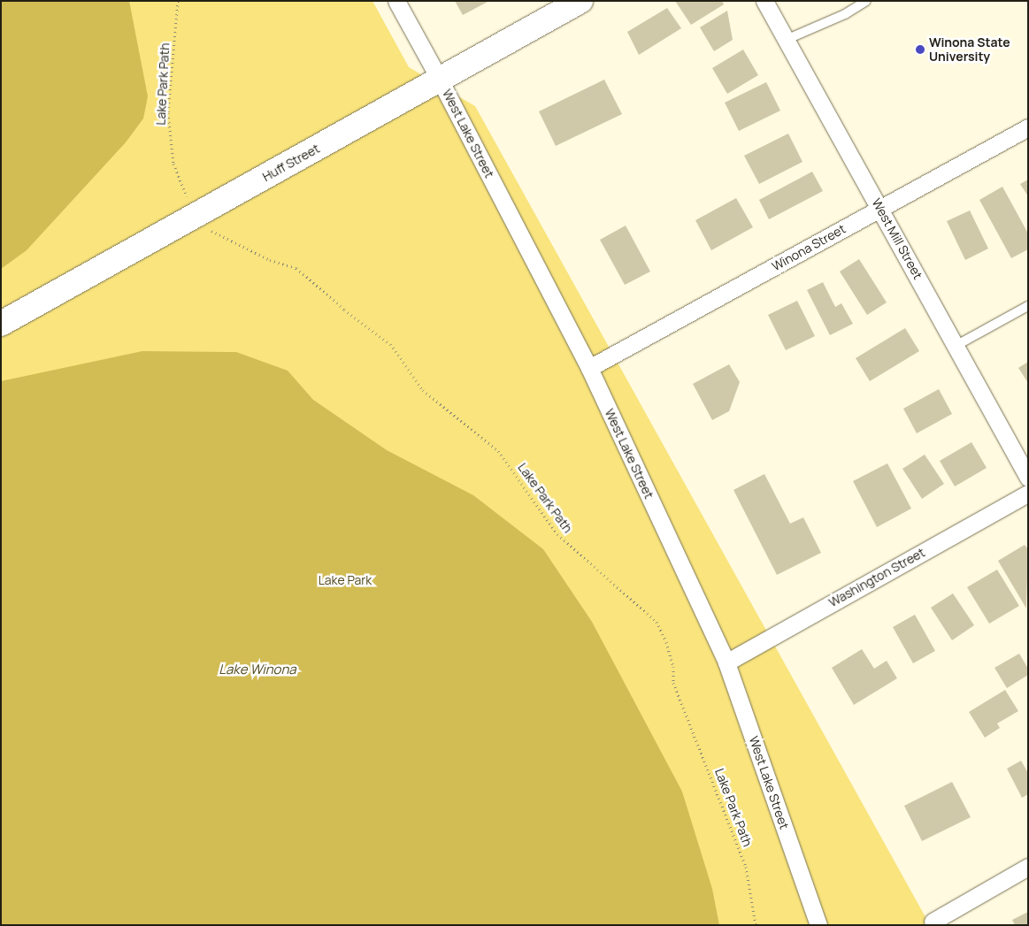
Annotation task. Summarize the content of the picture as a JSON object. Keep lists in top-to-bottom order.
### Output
{
  "streets": {
    "main road": ["Huff Street"],
    "street": [
      "West Lake Street",
      "West Mill Street",
      "Winona Street",
      "Washington Street"
    ],
    "path": ["Lake Park Path"]
  },
  "crossings": [
    ["Lake Park Path", "Huff Street"],
    ["West Lake Street", "Huff Street"],
    ["West Lake Street", "Winona Street"],
    ["West Lake Street", "Washington Street"],
    ["West Mill Street", "Winona Street"]
  ],
  "water": ["Lake Winona"],
  "parks": ["Lake Park"],
  "places": ["Winona State University"]
}
